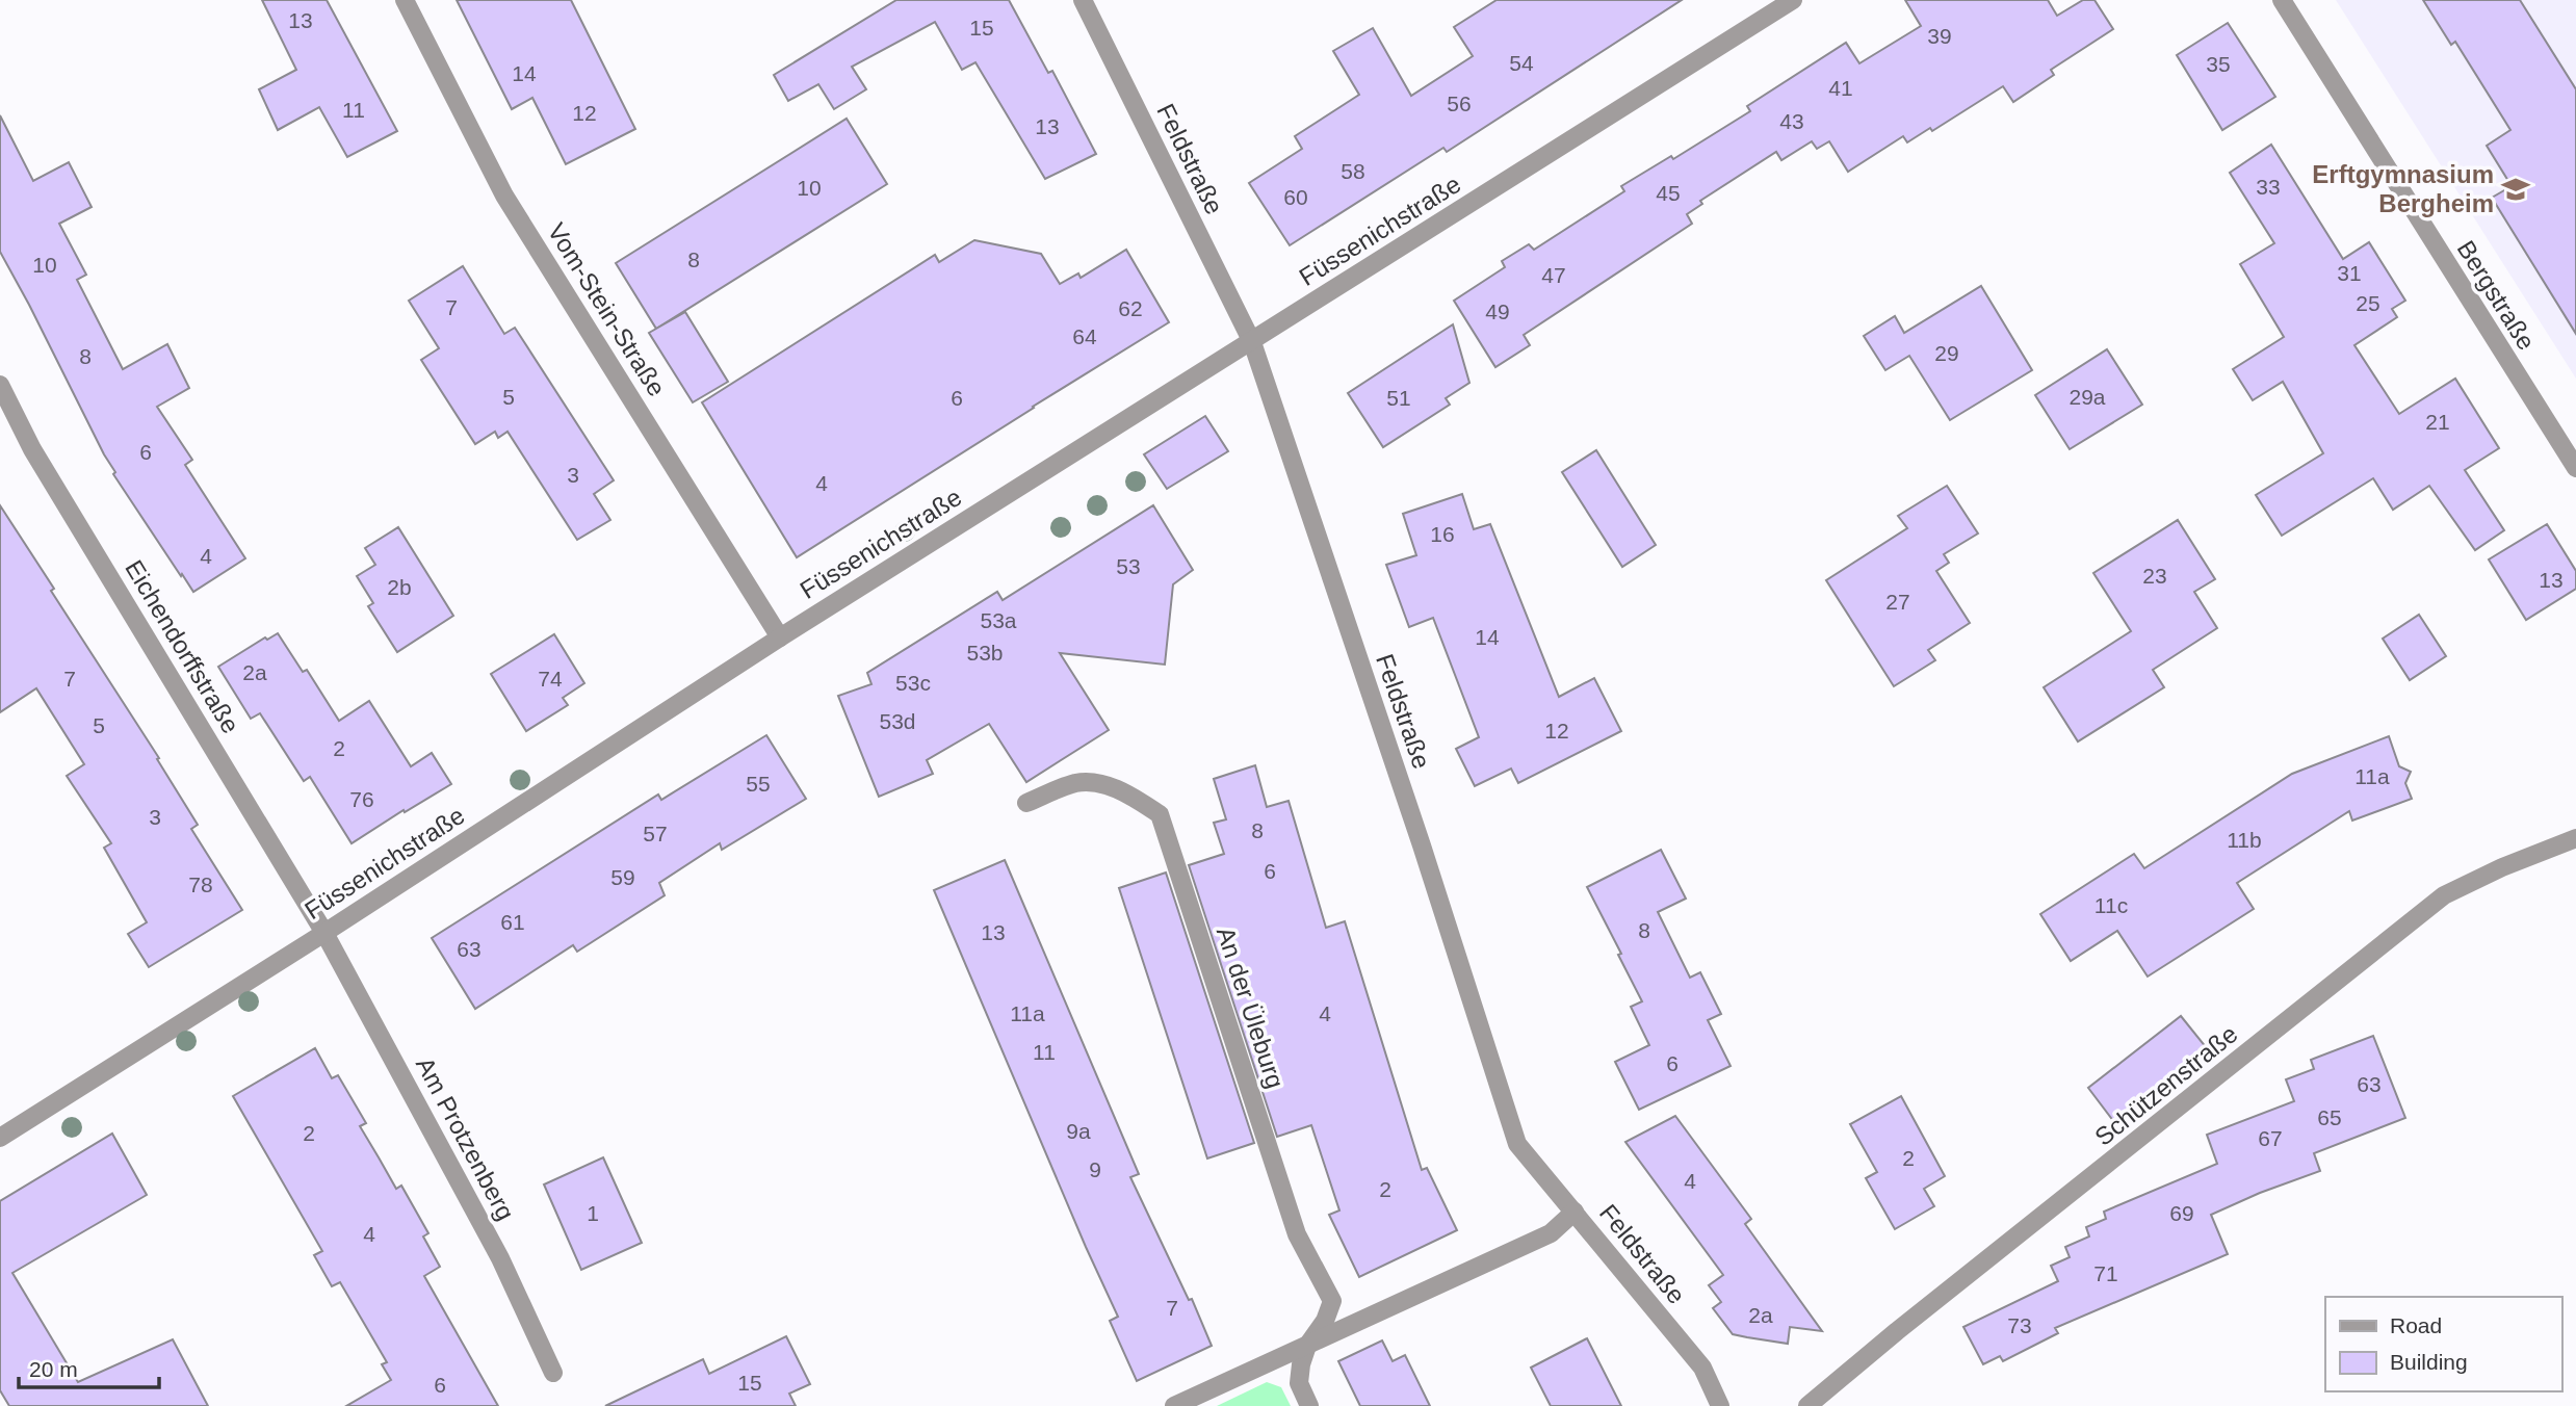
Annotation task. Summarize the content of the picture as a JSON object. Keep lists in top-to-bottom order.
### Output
{
  "streets": {
    "street": [
      "Feldstraße",
      "Füssenichstraße",
      "Bergstraße",
      "Vom-Stein-Straße",
      "Eichendorffstraße",
      "An der Üleburg",
      "Schützenstraße",
      "Am Protzenberg"
    ]
  },
  "crossings": [
    ["Feldstraße", "Füssenichstraße"],
    ["Füssenichstraße", "Vom-Stein-Straße"],
    ["Füssenichstraße", "Eichendorffstraße"],
    ["Füssenichstraße", "Am Protzenberg"],
    ["Eichendorffstraße", "Am Protzenberg"]
  ],
  "places": {
    "school or university": ["Erftgymnasium Bergheim"]
  },
  "house_numbers": [
    "13",
    "15",
    "39",
    "54",
    "35",
    "14",
    "41",
    "56",
    "11",
    "12",
    "43",
    "13",
    "58",
    "33",
    "10",
    "45",
    "60",
    "8",
    "10",
    "31",
    "47",
    "25",
    "7",
    "62",
    "49",
    "64",
    "29",
    "8",
    "5",
    "29a",
    "6",
    "51",
    "21",
    "6",
    "3",
    "4",
    "16",
    "4",
    "53",
    "23",
    "13",
    "2b",
    "27",
    "53a",
    "14",
    "53b",
    "2a",
    "7",
    "74",
    "53c",
    "53d",
    "5",
    "12",
    "2",
    "11a",
    "55",
    "76",
    "3",
    "8",
    "57",
    "11b",
    "6",
    "59",
    "78",
    "11c",
    "61",
    "8",
    "13",
    "63",
    "11a",
    "4",
    "11",
    "6",
    "63",
    "65",
    "9a",
    "2",
    "67",
    "2",
    "9",
    "4",
    "2",
    "1",
    "69",
    "4",
    "71",
    "7",
    "2a",
    "73",
    "15",
    "6"
  ],
  "legend": ["Road", "Building"],
  "scale_bar": "20 m"
}
